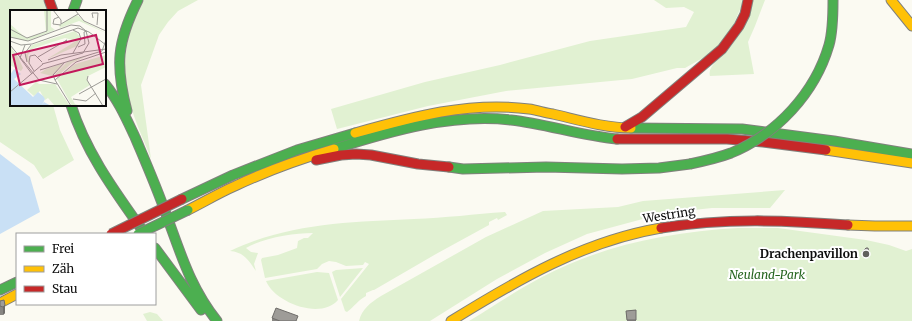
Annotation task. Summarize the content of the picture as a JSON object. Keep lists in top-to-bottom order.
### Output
{
  "streets": {
    "main road": ["Westring"]
  },
  "parks": ["Neuland-Park"],
  "places": ["Drachenpavillon"],
  "legend": ["Frei", "Zäh", "Stau"]
}
